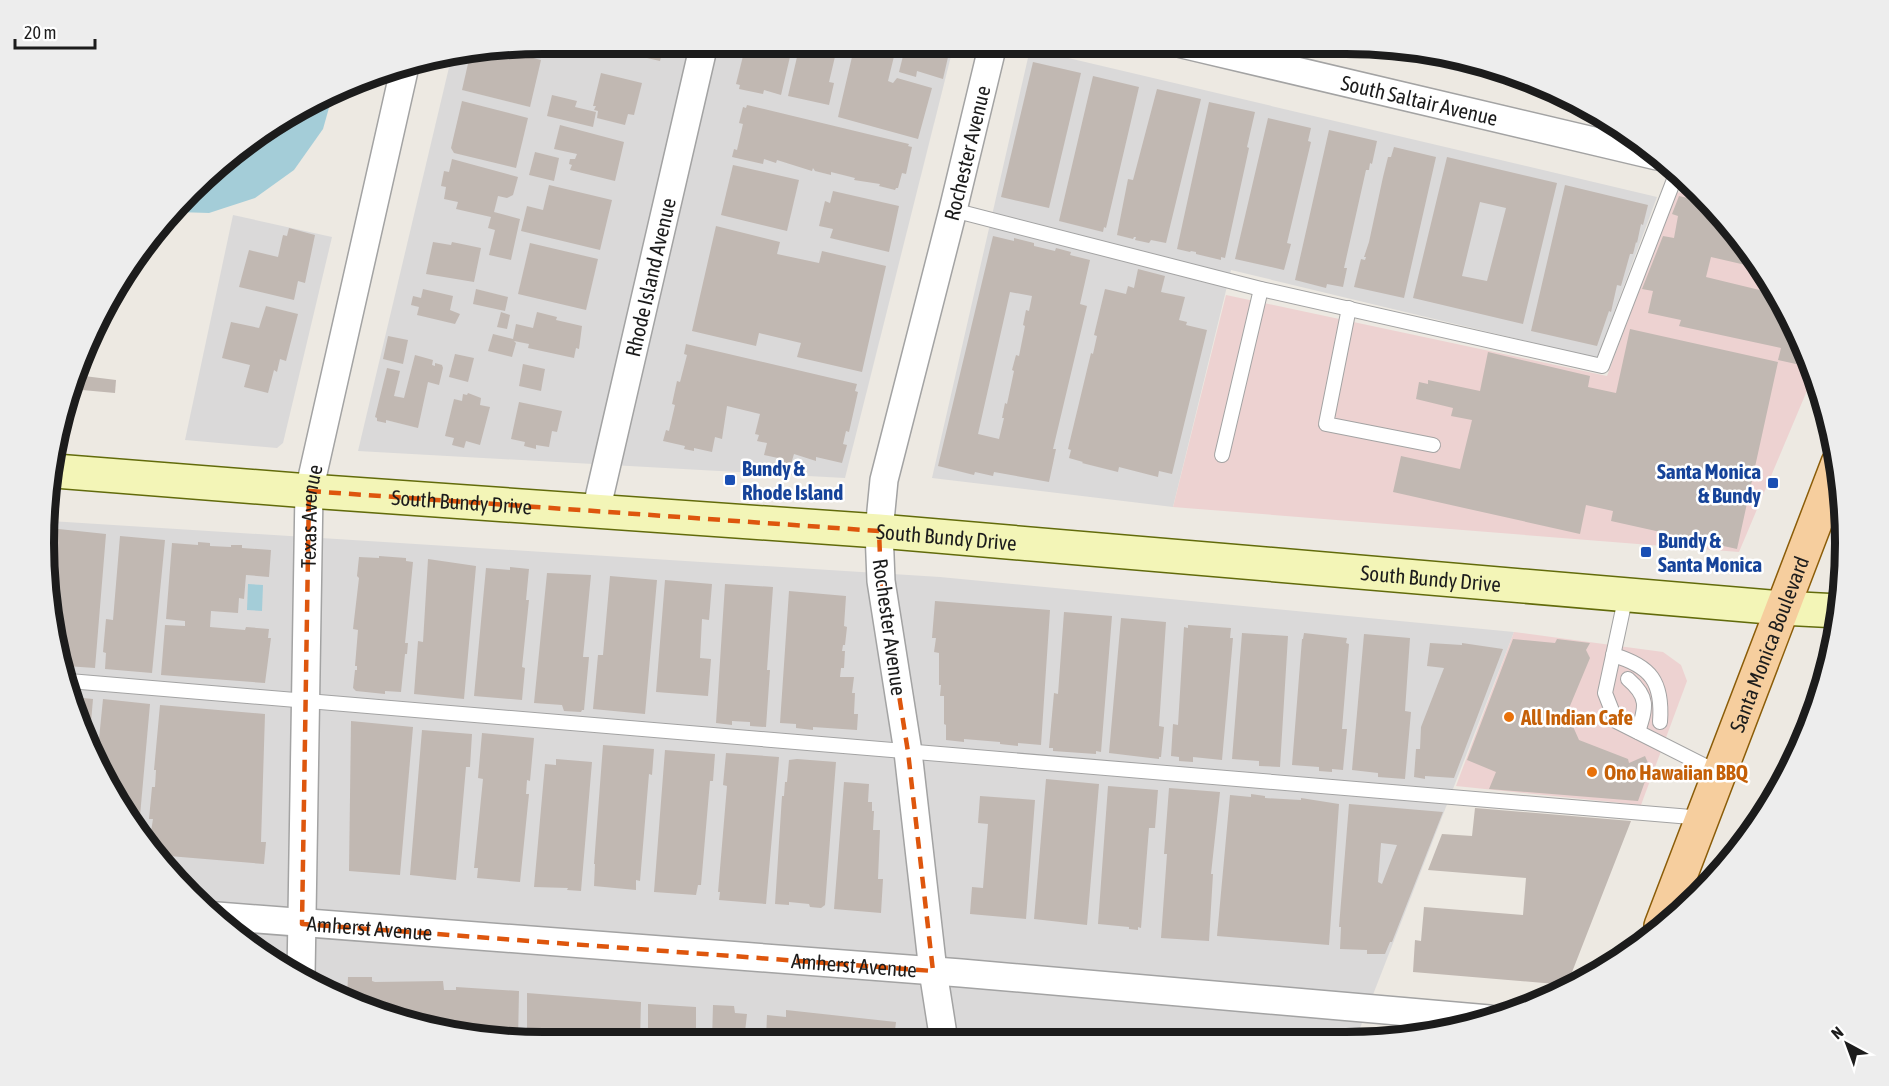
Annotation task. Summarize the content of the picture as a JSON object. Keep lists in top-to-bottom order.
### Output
{
  "streets": {
    "main road": ["South Bundy Drive", "Santa Monica Boulevard"],
    "street": [
      "South Saltair Avenue",
      "Rochester Avenue",
      "Rhode Island Avenue",
      "Texas Avenue",
      "Amherst Avenue"
    ]
  },
  "crossings": [
    ["Rochester Avenue", "South Bundy Drive"],
    ["Rochester Avenue", "Amherst Avenue"],
    ["Rhode Island Avenue", "South Bundy Drive"],
    ["South Bundy Drive", "Texas Avenue"],
    ["South Bundy Drive", "Santa Monica Boulevard"],
    ["Texas Avenue", "Amherst Avenue"]
  ],
  "places": {
    "transit": ["Bundy & Rhode Island", "Santa Monica & Bundy", "Bundy & Santa Monica"],
    "other": ["All Indian Cafe", "Ono Hawaiian BBQ"]
  },
  "scale_bar": "20 m",
  "north": "top left"
}
